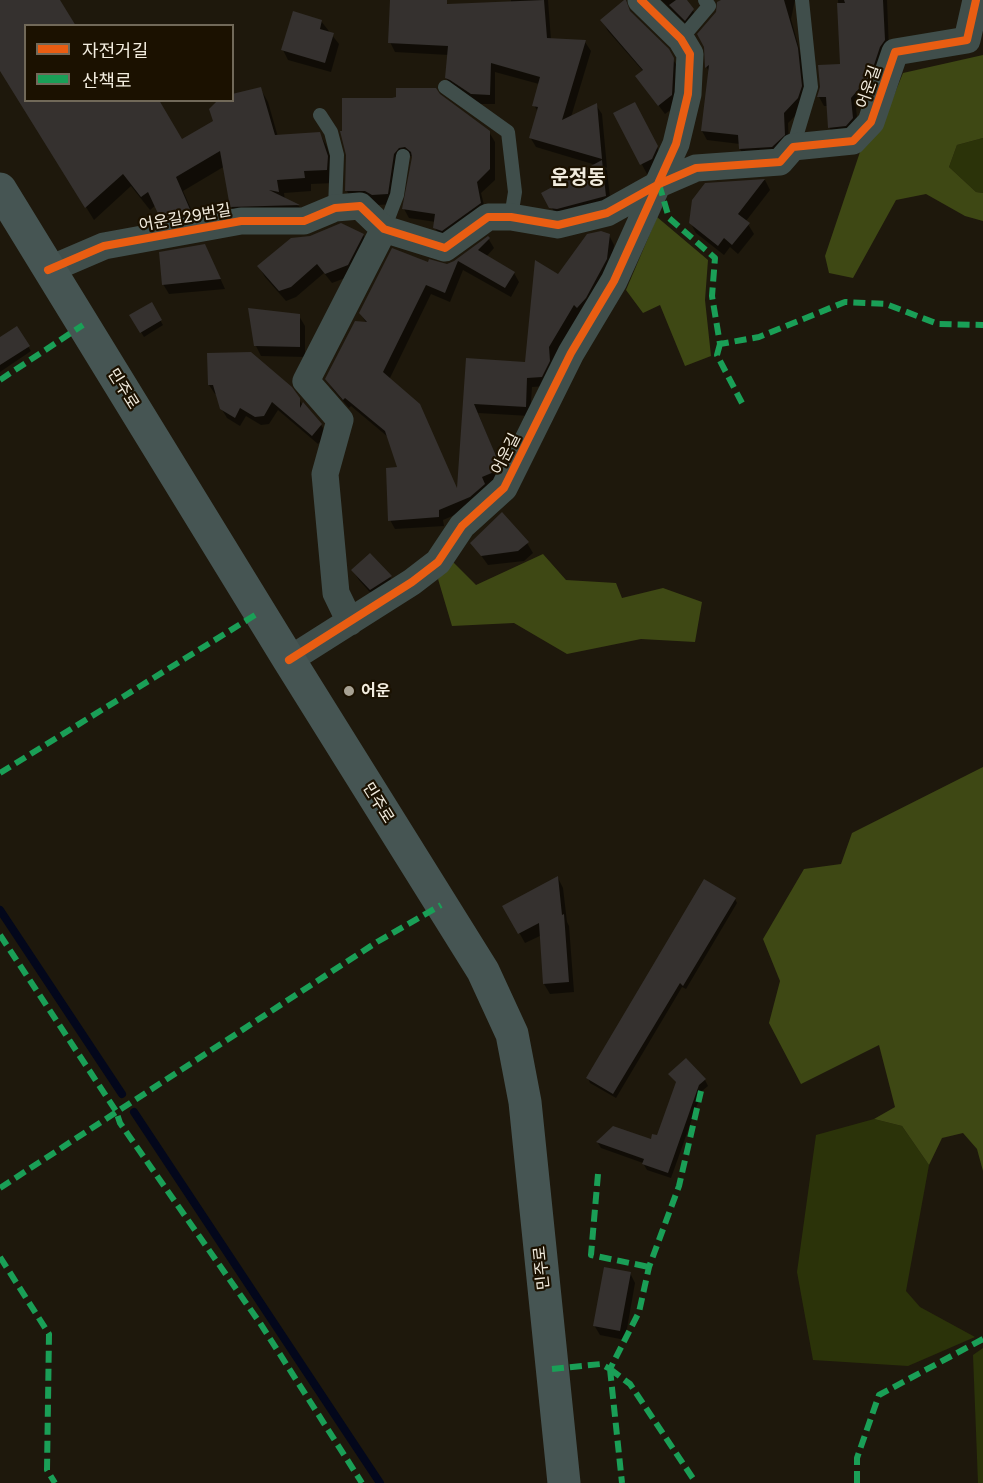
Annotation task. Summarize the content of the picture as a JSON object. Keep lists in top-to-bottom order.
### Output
{
  "streets": {
    "main road": ["민주로"],
    "street": ["어운길", "어운길29번길"]
  },
  "crossings": [
    ["어운길", "어운길29번길"],
    ["어운길", "민주로"],
    ["어운길29번길", "민주로"]
  ],
  "districts": ["운정동"],
  "places": ["어운"],
  "legend": ["자전거길", "산책로"]
}
